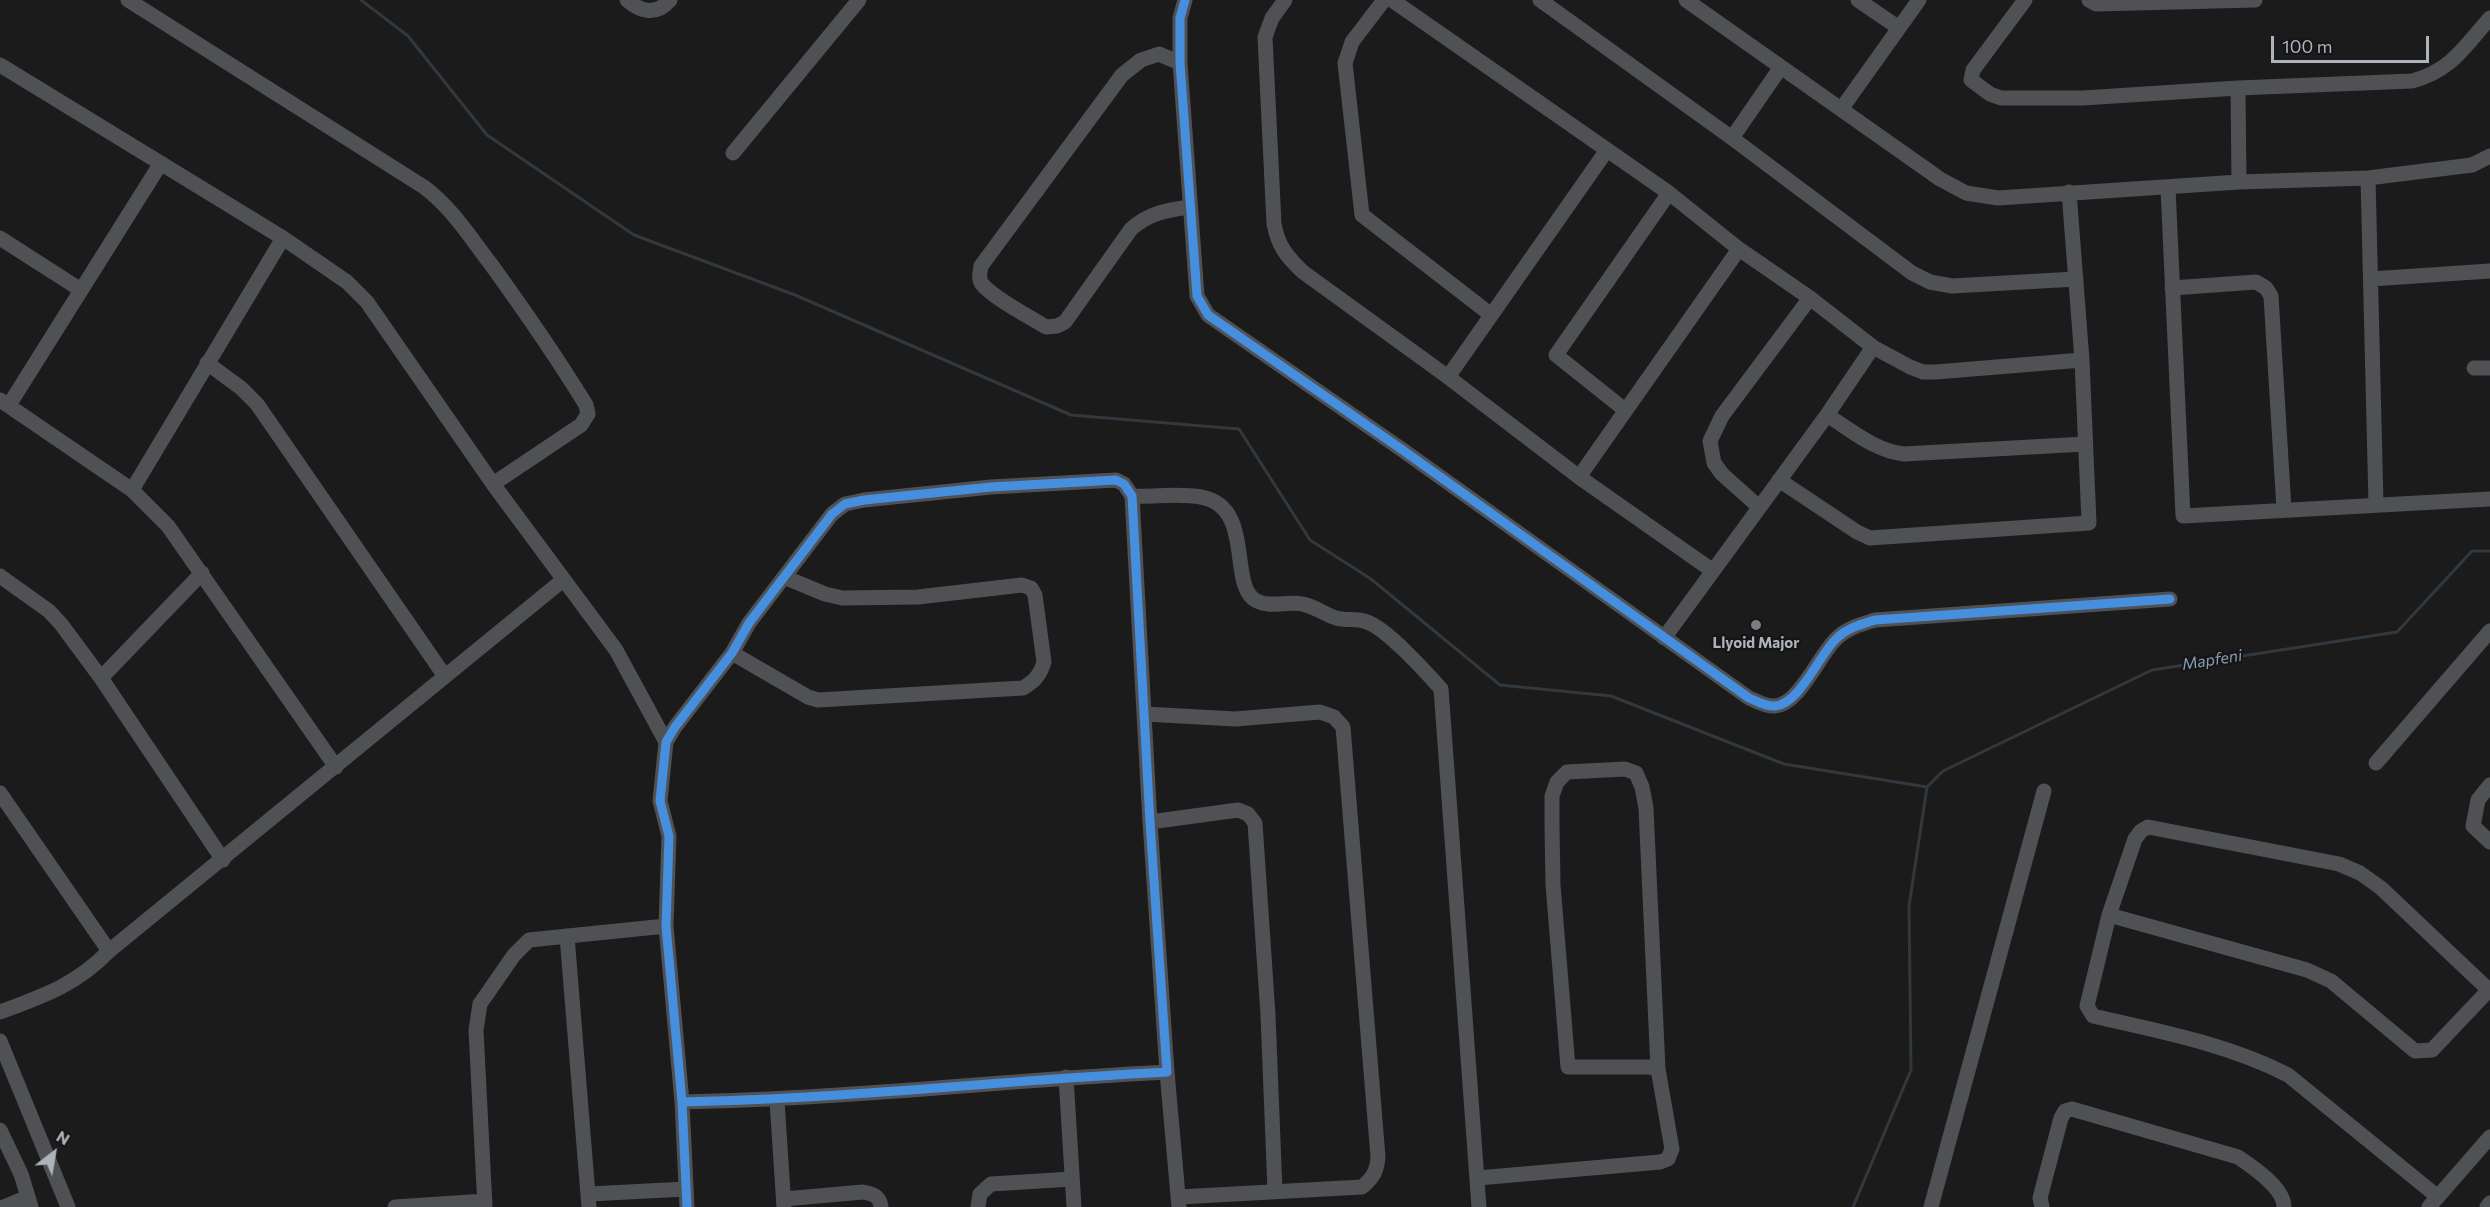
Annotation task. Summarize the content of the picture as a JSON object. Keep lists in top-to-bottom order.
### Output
{
  "water": ["Mapfeni"],
  "places": ["Llyoid Major"],
  "scale_bar": "100 m",
  "north": "top right"
}
